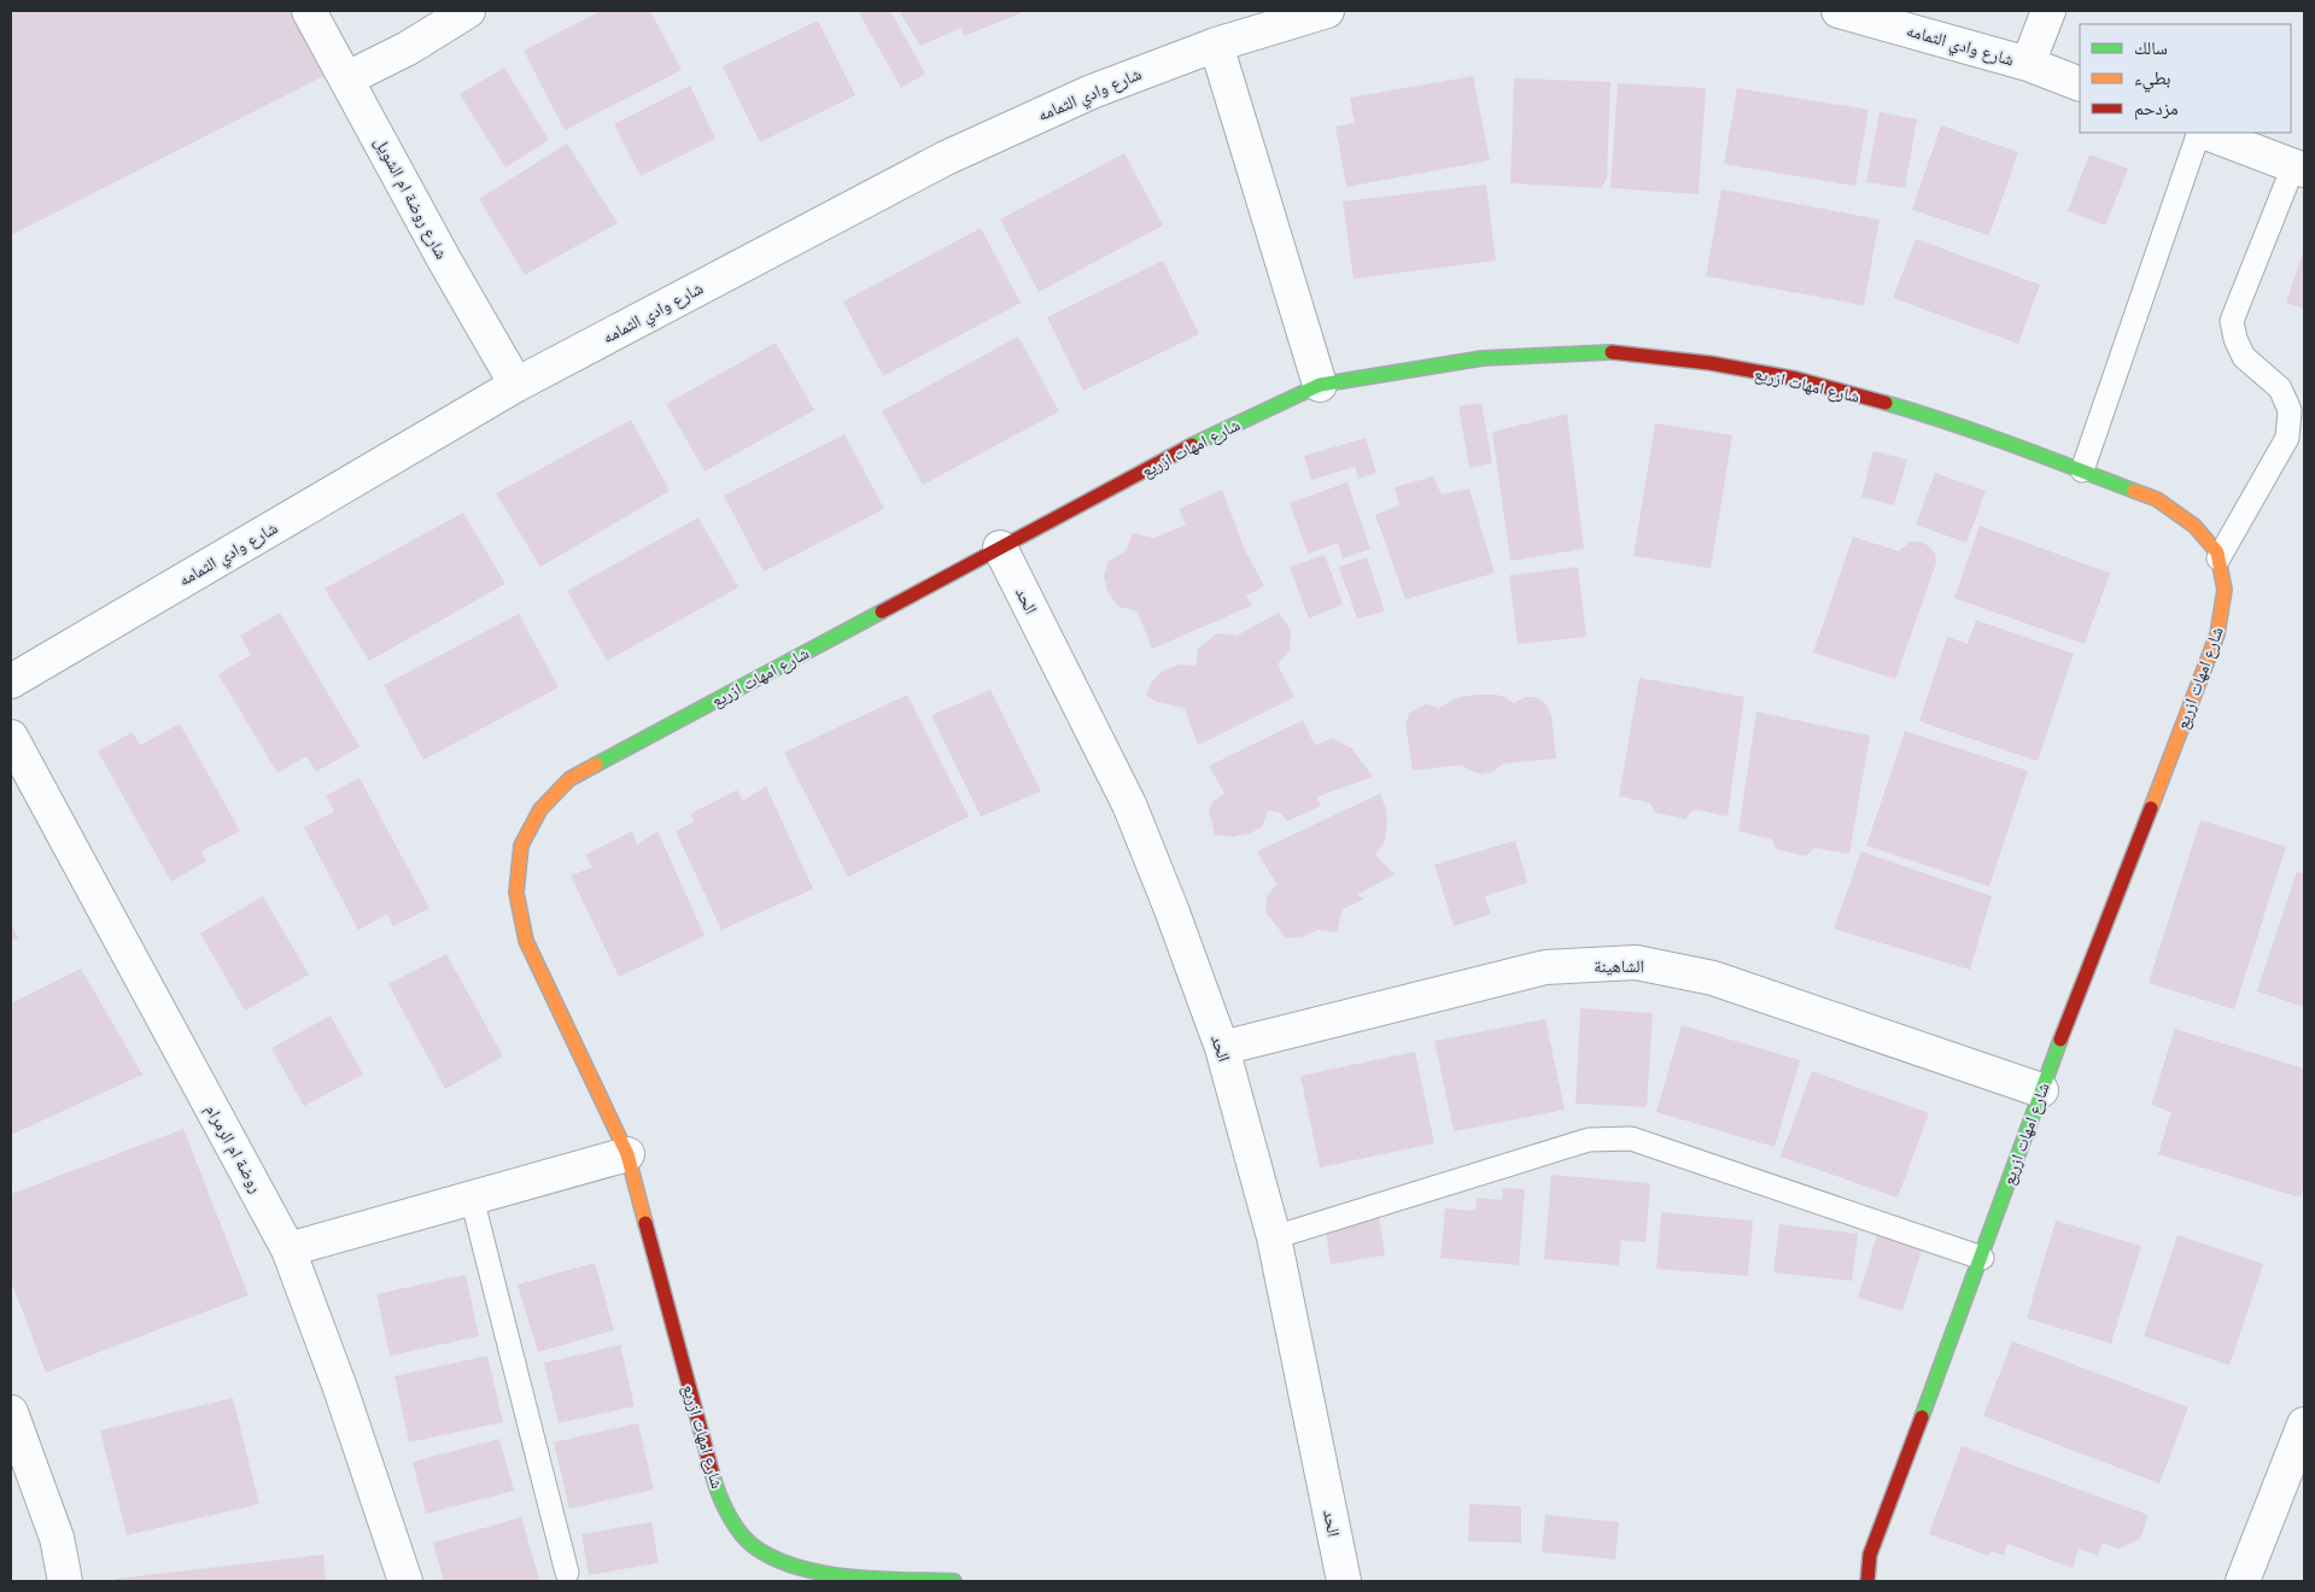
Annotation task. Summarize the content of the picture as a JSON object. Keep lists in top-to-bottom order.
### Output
{
  "streets": {
    "street": [
      "شارع وادي الثمامه",
      "شارع روضة ام الشويل",
      "شارع امهات ازريع",
      "الحد",
      "الشاهينة",
      "روضة ام الرمرام"
    ]
  },
  "crossings": [
    ["شارع وادي الثمامه", "شارع روضة ام الشويل"],
    ["شارع امهات ازريع", "الحد"],
    ["شارع امهات ازريع", "الشاهينة"],
    ["الحد", "الشاهينة"]
  ],
  "legend": ["سالك", "بطيء", "مزدحم"]
}
